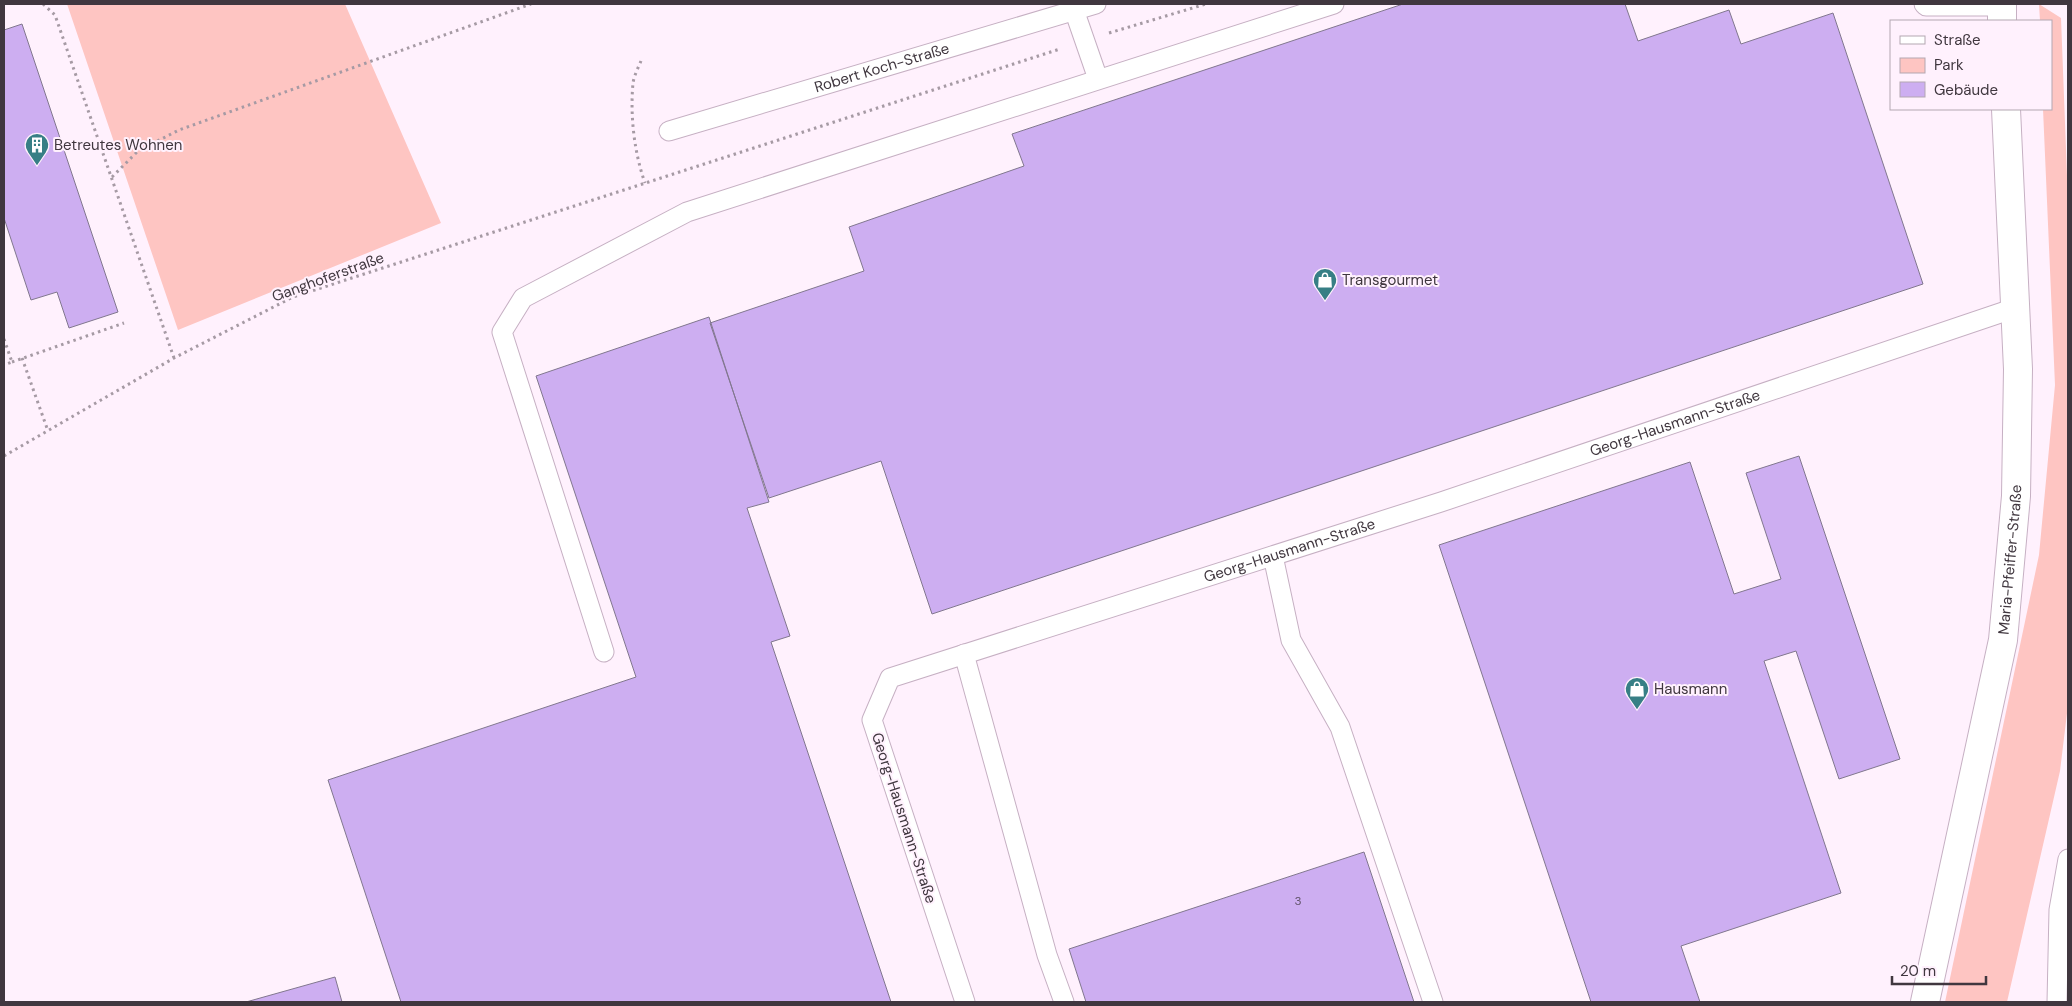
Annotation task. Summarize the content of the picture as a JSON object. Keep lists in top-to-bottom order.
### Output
{
  "streets": {
    "main road": ["Maria-Pfeiffer-Straße"],
    "lane": ["Robert Koch-Straße", "Georg-Hausmann-Straße"],
    "path": ["Ganghoferstraße"]
  },
  "crossings": [
    ["Georg-Hausmann-Straße", "Maria-Pfeiffer-Straße"]
  ],
  "places": {
    "building": ["Betreutes Wohnen"],
    "shop": ["Transgourmet", "Hausmann"]
  },
  "house_numbers": ["3"],
  "legend": ["Straße", "Park", "Gebäude"],
  "scale_bar": "20 m"
}
